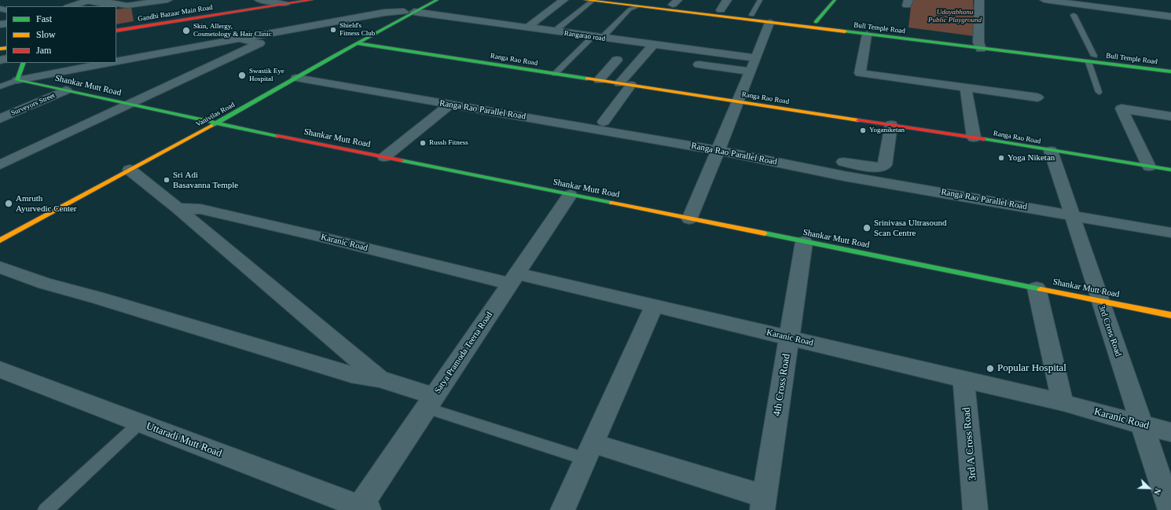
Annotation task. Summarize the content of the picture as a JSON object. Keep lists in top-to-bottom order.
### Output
{
  "streets": {
    "street": [
      "Gandhi Bazaar Main Road",
      "Bull Temple Road",
      "Rangarao road",
      "Ranga Rao Road",
      "Shankar Mutt Road",
      "Surveyors Street",
      "Ranga Rao Parallel Road",
      "Vanivilas Road",
      "Karanic Road",
      "3rd Cross Road",
      "Satya Pramoda Teerta Road",
      "4th Cross Road",
      "Uttaradi Mutt Road",
      "3rd A Cross Road"
    ]
  },
  "crossings": [
    ["Rangarao road", "Vanivilas Road"],
    ["Ranga Rao Road", "Vanivilas Road"],
    ["Ranga Rao Road", "3rd Cross Road"],
    ["Shankar Mutt Road", "Surveyors Street"],
    ["Shankar Mutt Road", "Vanivilas Road"],
    ["Shankar Mutt Road", "3rd Cross Road"],
    ["Shankar Mutt Road", "Satya Pramoda Teerta Road"],
    ["Shankar Mutt Road", "4th Cross Road"],
    ["Ranga Rao Parallel Road", "Vanivilas Road"],
    ["Ranga Rao Parallel Road", "3rd Cross Road"],
    ["Karanic Road", "3rd Cross Road"],
    ["Karanic Road", "Satya Pramoda Teerta Road"],
    ["Karanic Road", "4th Cross Road"],
    ["Karanic Road", "3rd A Cross Road"],
    ["Satya Pramoda Teerta Road", "Uttaradi Mutt Road"]
  ],
  "parks": ["Udayabhanu Public Playground"],
  "places": [
    "Shield's Fitness Club",
    "Skin, Allergy, Cosmetology & Hair Clinic",
    "Swastik Eye Hospital",
    "Yoganiketan",
    "Russh Fitness",
    "Yoga Niketan",
    "Sri Adi Basavanna Temple",
    "Amruth Ayurvedic Center",
    "Srinivasa Ultrasound Scan Centre",
    "Popular Hospital"
  ],
  "legend": ["Fast", "Slow", "Jam"],
  "north": "bottom right"
}
